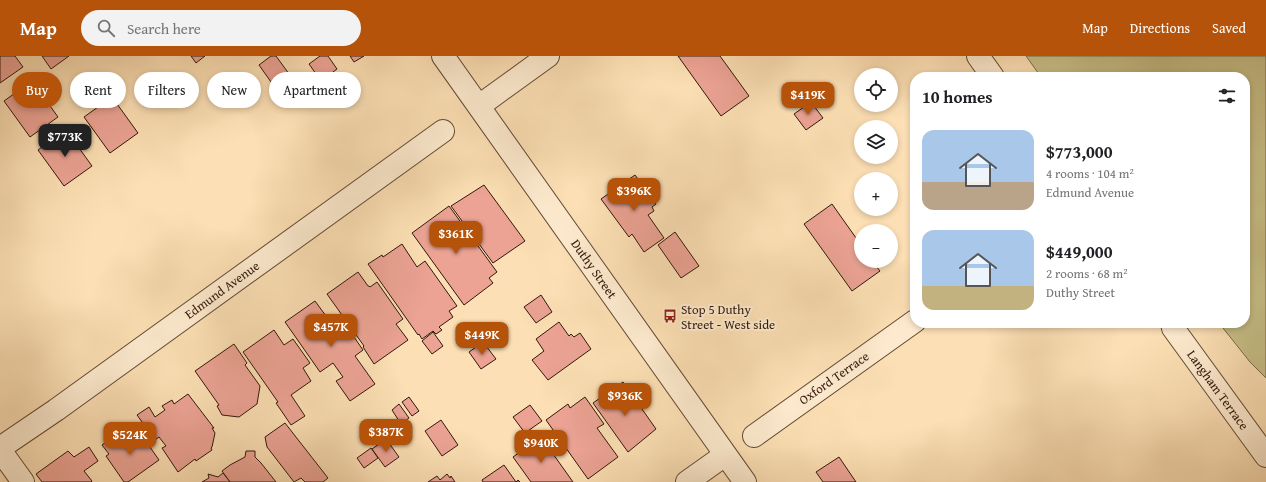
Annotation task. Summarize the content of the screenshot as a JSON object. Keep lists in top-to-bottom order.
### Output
{
  "streets": {
    "street": [
      "Duthy Street",
      "Edmund Avenue",
      "Oxford Terrace",
      "Langham Terrace"
    ]
  },
  "places": {
    "bus stop": ["Stop 5 Duthy Street - West side"]
  },
  "page": {
    "header": "Map",
    "search": "Search here",
    "nav": ["Map", "Directions", "Saved"],
    "map_buttons": ["+", "−"],
    "chip": [
      "Buy",
      "Rent",
      "Filters",
      "New",
      "Apartment"
    ],
    "heading": "10 homes",
    "price": [
      "$419K",
      "$773K",
      "$396K",
      "$361K",
      "$457K",
      "$449K",
      "$936K",
      "$387K",
      "$524K",
      "$940K"
    ],
    "list": [
      {
        "name": "$773,000",
        "note": "4 rooms · 104 m² · Edmund Avenue"
      },
      {
        "name": "$449,000",
        "note": "2 rooms · 68 m² · Duthy Street"
      }
    ]
  }
}
